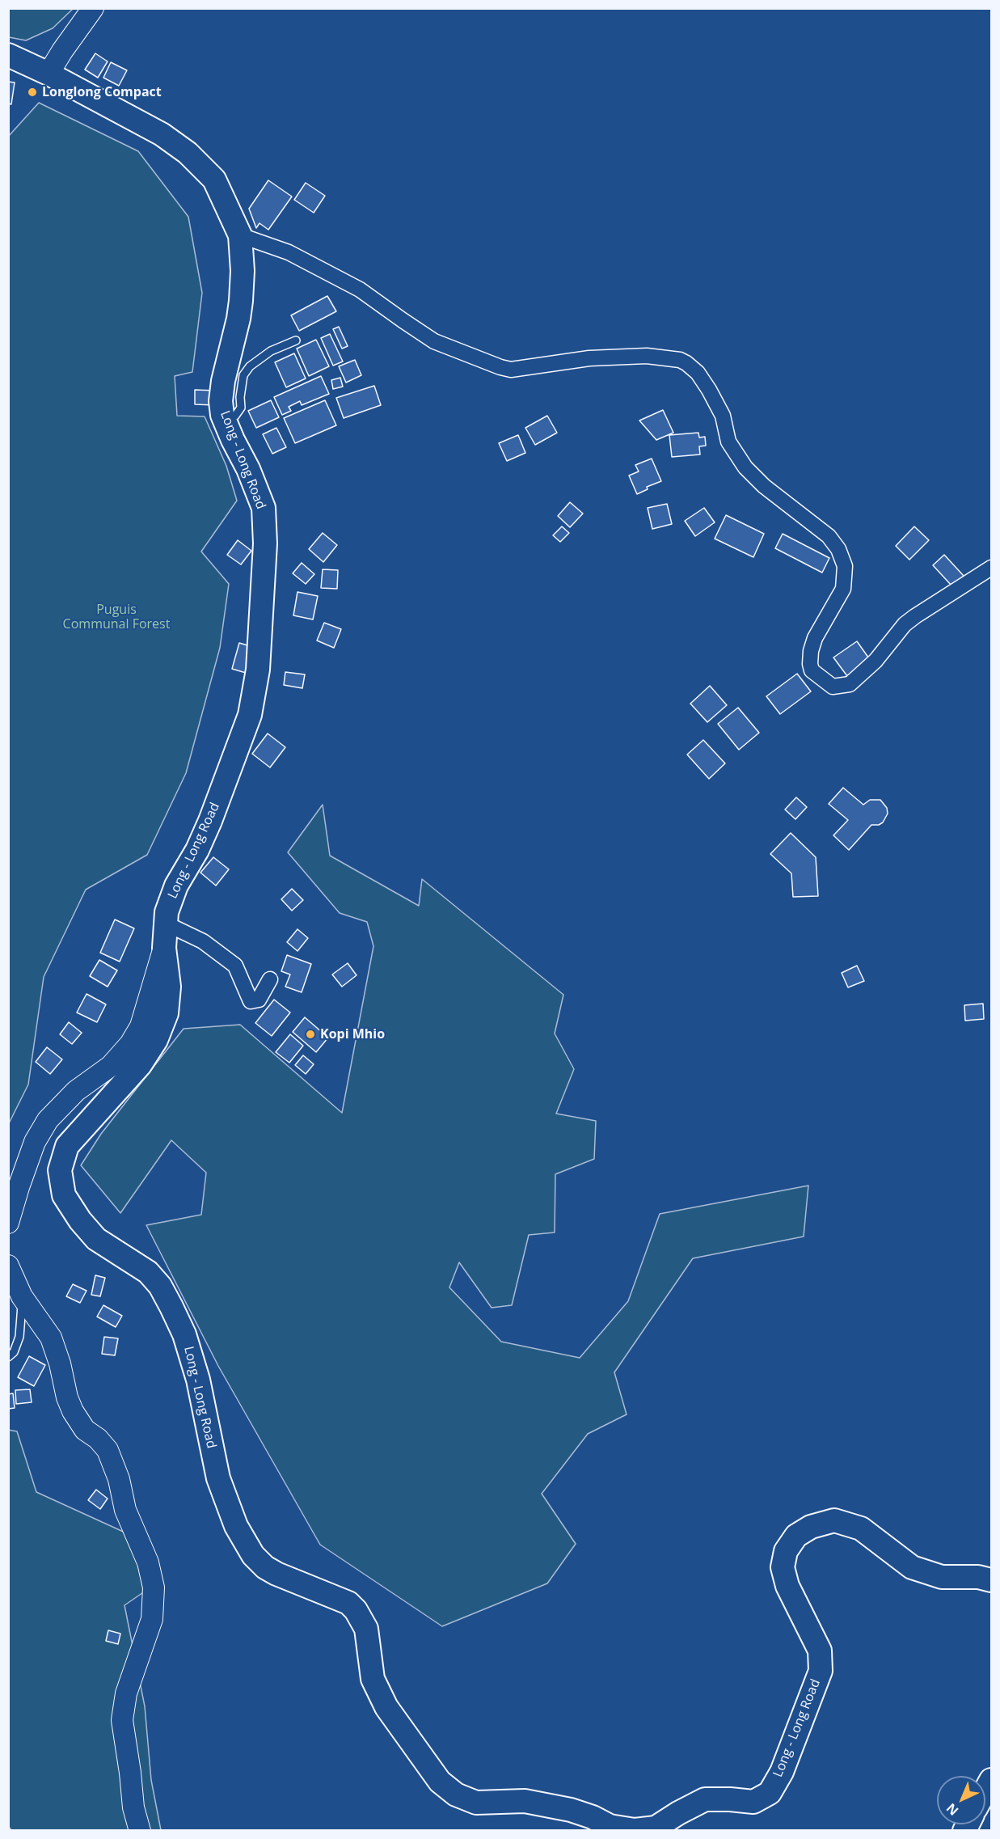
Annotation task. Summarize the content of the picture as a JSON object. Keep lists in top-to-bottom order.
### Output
{
  "streets": {
    "main road": ["Long - Long Road"]
  },
  "parks": ["Puguis Communal Forest"],
  "places": ["Longlong Compact", "Kopi Mhio"],
  "north": "bottom left"
}
